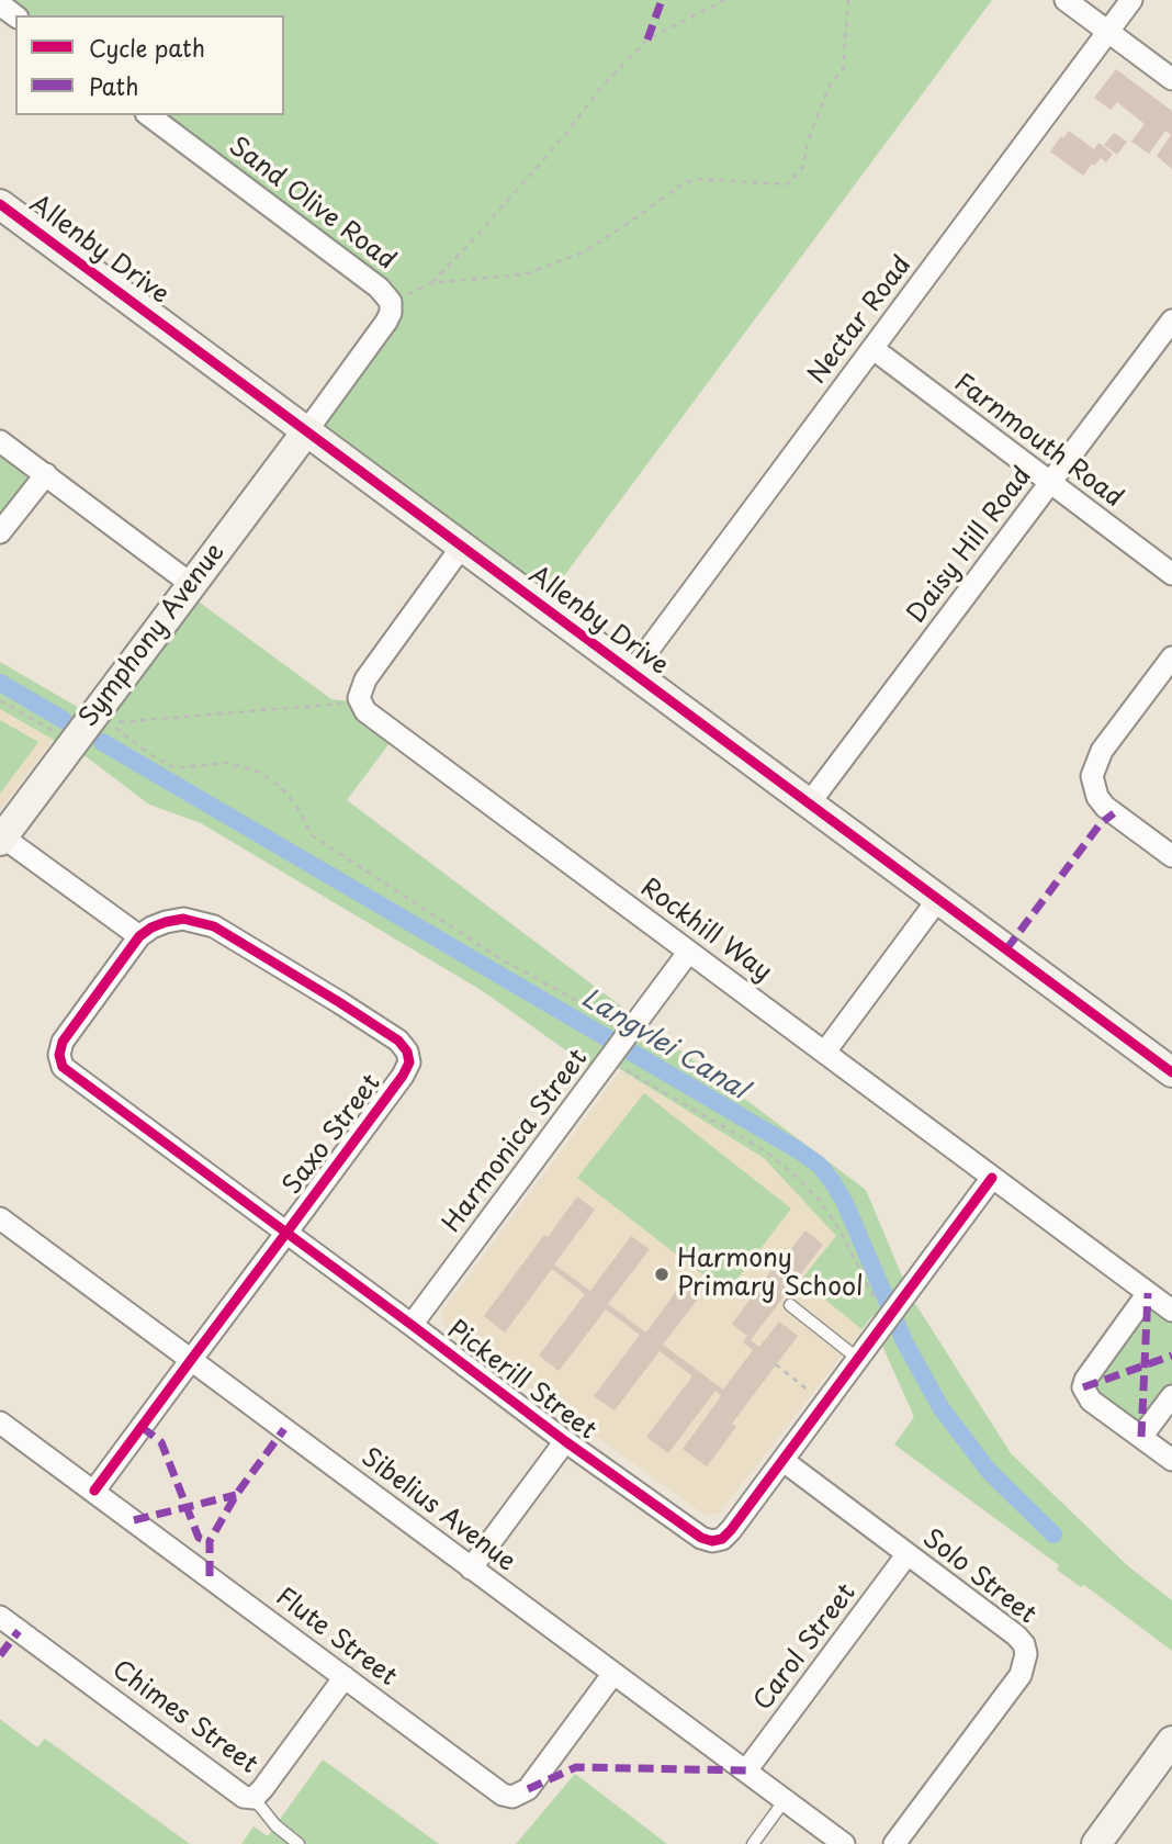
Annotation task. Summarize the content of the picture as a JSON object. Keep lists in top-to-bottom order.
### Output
{
  "streets": {
    "street": [
      "Sand Olive Road",
      "Allenby Drive",
      "Nectar Road",
      "Farnmouth Road",
      "Daisy Hill Road",
      "Symphony Avenue",
      "Rockhill Way",
      "Saxo Street",
      "Harmonica Street",
      "Pickerill Street",
      "Sibelius Avenue",
      "Solo Street",
      "Flute Street",
      "Carol Street",
      "Chimes Street"
    ]
  },
  "crossings": [
    ["Sand Olive Road", "Allenby Drive"],
    ["Sand Olive Road", "Symphony Avenue"],
    ["Allenby Drive", "Nectar Road"],
    ["Allenby Drive", "Daisy Hill Road"],
    ["Allenby Drive", "Symphony Avenue"],
    ["Nectar Road", "Farnmouth Road"],
    ["Farnmouth Road", "Daisy Hill Road"],
    ["Rockhill Way", "Harmonica Street"],
    ["Rockhill Way", "Pickerill Street"],
    ["Saxo Street", "Pickerill Street"],
    ["Saxo Street", "Sibelius Avenue"],
    ["Saxo Street", "Flute Street"],
    ["Harmonica Street", "Pickerill Street"],
    ["Pickerill Street", "Solo Street"],
    ["Sibelius Avenue", "Flute Street"],
    ["Sibelius Avenue", "Carol Street"],
    ["Solo Street", "Carol Street"],
    ["Flute Street", "Chimes Street"]
  ],
  "water": ["Langvlei Canal"],
  "places": ["Harmony Primary School"],
  "legend": ["Cycle path", "Path"]
}
